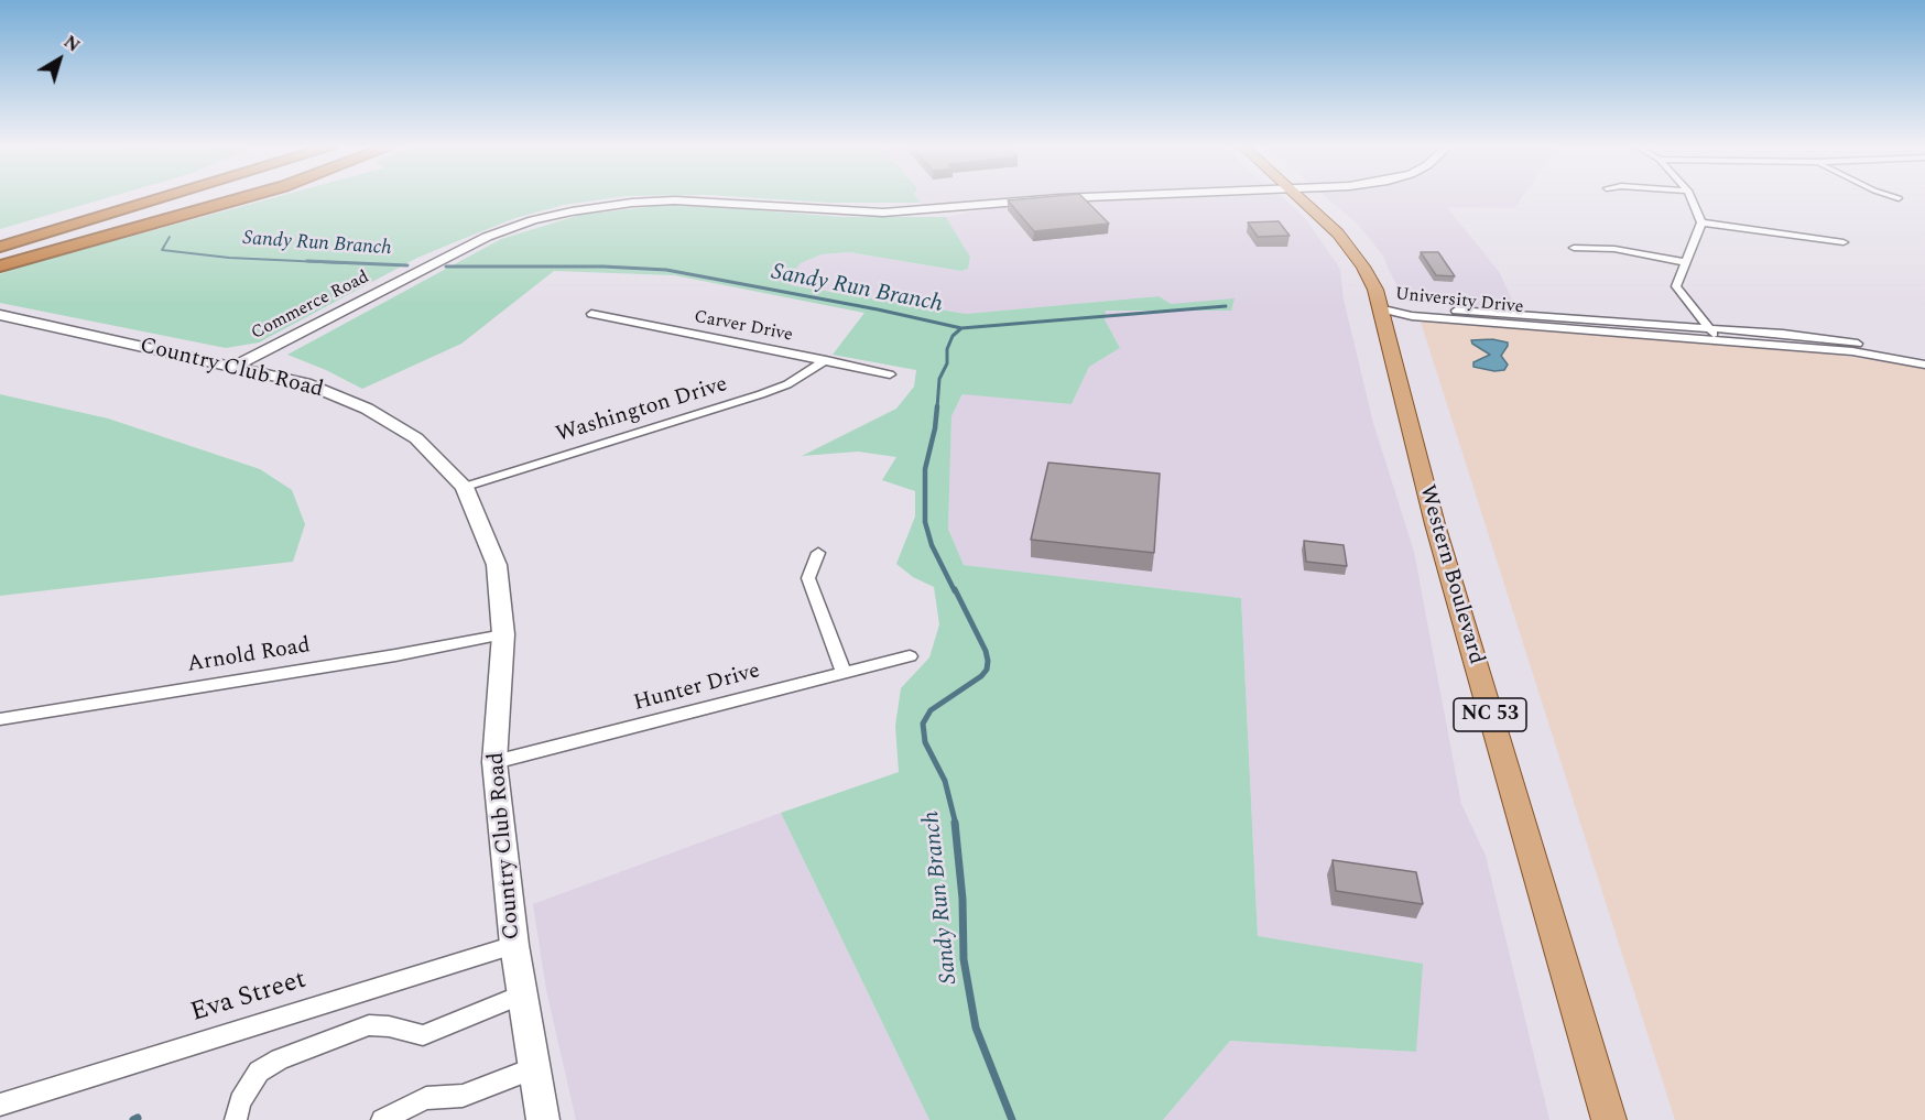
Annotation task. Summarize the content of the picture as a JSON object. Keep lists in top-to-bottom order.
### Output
{
  "streets": {
    "main road": ["Western Boulevard", "NC 53"],
    "street": [
      "University Drive",
      "Commerce Road",
      "Carver Drive",
      "Country Club Road",
      "Washington Drive",
      "Arnold Road",
      "Hunter Drive",
      "Eva Street"
    ]
  },
  "crossings": [
    ["University Drive", "Western Boulevard"],
    ["Commerce Road", "Country Club Road"],
    ["Carver Drive", "Washington Drive"],
    ["Country Club Road", "Washington Drive"],
    ["Country Club Road", "Arnold Road"],
    ["Country Club Road", "Hunter Drive"],
    ["Country Club Road", "Eva Street"]
  ],
  "water": ["Sandy Run Branch"],
  "north": "top right"
}
